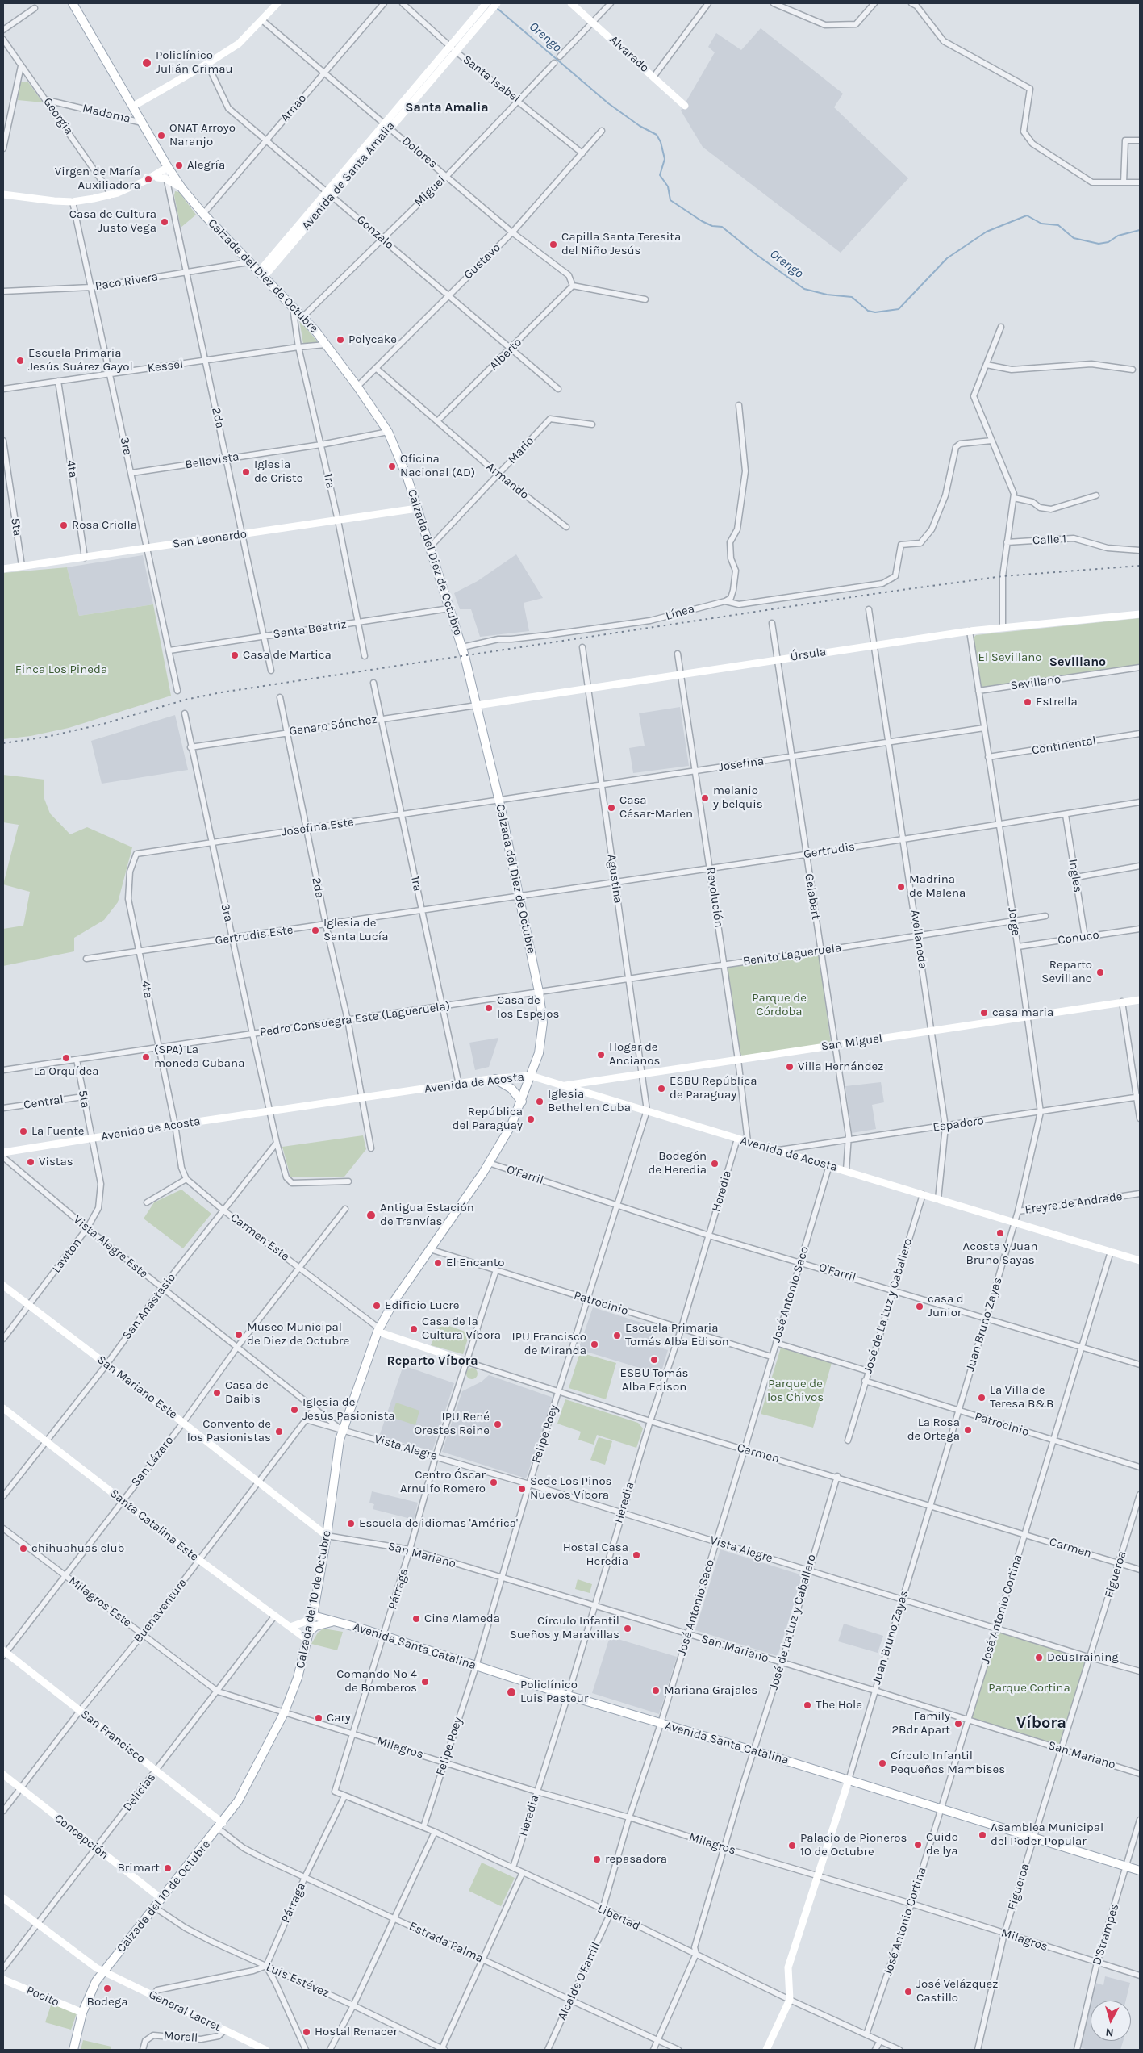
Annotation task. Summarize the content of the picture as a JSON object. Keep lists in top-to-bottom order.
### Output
{
  "streets": {
    "main road": ["Calzada del Diez de Octubre", "Calzada del 10 de Octubre", "Avenida Santa Catalina"],
    "street": [
      "Alvarado",
      "Santa Isabel",
      "Arnao",
      "Madama",
      "Georgia",
      "Dolores",
      "Avenida de Santa Amalia",
      "Miguel",
      "Gonzalo",
      "Gustavo",
      "Paco Rivera",
      "Alberto",
      "Kessel",
      "2da",
      "3ra",
      "Mario",
      "Bellavista",
      "4ta",
      "1ra",
      "Armando",
      "5ta",
      "San Leonardo",
      "Calle 1",
      "Línea",
      "Santa Beatriz",
      "Úrsula",
      "Sevillano",
      "Genaro Sánchez",
      "Continental",
      "Josefina",
      "Josefina Este",
      "Gertrudis",
      "Ingles",
      "Agustina",
      "Gelabert",
      "Revolución",
      "Jorge",
      "Gertrudis Este",
      "Conuco",
      "Avellaneda",
      "Benito Lagueruela",
      "Pedro Consuegra Este (Lagueruela)",
      "San Miguel",
      "Avenida de Acosta",
      "Central",
      "Espadero",
      "O'Farril",
      "Heredia",
      "Freyre de Andrade",
      "Carmen Este",
      "Vista Alegre Este",
      "Lawton",
      "José Antonio Saco",
      "Patrocinio",
      "José de La Luz y Caballero",
      "San Anastasio",
      "Juan Bruno Zayas",
      "San Mariano Este",
      "Felipe Poey",
      "Vista Alegre",
      "Carmen",
      "San Lázaro",
      "Santa Catalina Este",
      "San Mariano",
      "Figueroa",
      "Párraga",
      "Milagros Este",
      "José Antonio Cortina",
      "Buenaventura",
      "San Francisco",
      "Milagros",
      "Delicias",
      "Concepción",
      "Libertad",
      "D'Strampes",
      "Estrada Palma",
      "Luis Estévez",
      "Alcalde O'Farrill",
      "Pocito",
      "General Lacret",
      "Morell"
    ]
  },
  "crossings": [
    ["Santa Isabel", "Avenida de Santa Amalia"],
    ["Santa Isabel", "Miguel"],
    ["Santa Isabel", "Gustavo"],
    ["Arnao", "Dolores"],
    ["Arnao", "Gonzalo"],
    ["Arnao", "Calzada del Diez de Octubre"],
    ["Madama", "Georgia"],
    ["Madama", "Calzada del Diez de Octubre"],
    ["Dolores", "Avenida de Santa Amalia"],
    ["Dolores", "Miguel"],
    ["Dolores", "Gustavo"],
    ["Dolores", "Alberto"],
    ["Avenida de Santa Amalia", "Gonzalo"],
    ["Avenida de Santa Amalia", "Calzada del Diez de Octubre"],
    ["Miguel", "Gonzalo"],
    ["Miguel", "Calzada del Diez de Octubre"],
    ["Gonzalo", "Gustavo"],
    ["Gonzalo", "Alberto"],
    ["Gustavo", "Calzada del Diez de Octubre"],
    ["Gustavo", "Armando"],
    ["Calzada del Diez de Octubre", "Paco Rivera"],
    ["Calzada del Diez de Octubre", "Kessel"],
    ["Calzada del Diez de Octubre", "2da"],
    ["Calzada del Diez de Octubre", "Mario"],
    ["Calzada del Diez de Octubre", "Bellavista"],
    ["Calzada del Diez de Octubre", "1ra"],
    ["Calzada del Diez de Octubre", "San Leonardo"],
    ["Calzada del Diez de Octubre", "Línea"],
    ["Calzada del Diez de Octubre", "Santa Beatriz"],
    ["Calzada del Diez de Octubre", "Úrsula"],
    ["Calzada del Diez de Octubre", "Genaro Sánchez"],
    ["Calzada del Diez de Octubre", "Josefina"],
    ["Calzada del Diez de Octubre", "Josefina Este"],
    ["Calzada del Diez de Octubre", "Gertrudis"],
    ["Calzada del Diez de Octubre", "Gertrudis Este"],
    ["Calzada del Diez de Octubre", "Benito Lagueruela"],
    ["Calzada del Diez de Octubre", "Pedro Consuegra Este (Lagueruela)"],
    ["Calzada del Diez de Octubre", "Avenida de Acosta"],
    ["Paco Rivera", "2da"],
    ["Paco Rivera", "3ra"],
    ["Alberto", "Armando"],
    ["Kessel", "2da"],
    ["Kessel", "3ra"],
    ["Kessel", "4ta"],
    ["Kessel", "1ra"],
    ["2da", "Bellavista"],
    ["2da", "San Leonardo"],
    ["2da", "Santa Beatriz"],
    ["2da", "Genaro Sánchez"],
    ["2da", "Josefina Este"],
    ["2da", "Gertrudis Este"],
    ["2da", "Pedro Consuegra Este (Lagueruela)"],
    ["2da", "Avenida de Acosta"],
    ["3ra", "Bellavista"],
    ["3ra", "San Leonardo"],
    ["3ra", "Santa Beatriz"],
    ["3ra", "Genaro Sánchez"],
    ["3ra", "Josefina Este"],
    ["3ra", "Gertrudis Este"],
    ["3ra", "Pedro Consuegra Este (Lagueruela)"],
    ["3ra", "Avenida de Acosta"],
    ["Mario", "Armando"],
    ["Bellavista", "1ra"],
    ["4ta", "San Leonardo"],
    ["4ta", "Josefina Este"],
    ["4ta", "Gertrudis Este"],
    ["4ta", "Pedro Consuegra Este (Lagueruela)"],
    ["4ta", "Avenida de Acosta"],
    ["1ra", "San Leonardo"],
    ["1ra", "Santa Beatriz"],
    ["1ra", "Genaro Sánchez"],
    ["1ra", "Josefina Este"],
    ["1ra", "Gertrudis Este"],
    ["1ra", "Pedro Consuegra Este (Lagueruela)"],
    ["1ra", "Avenida de Acosta"],
    ["5ta", "San Leonardo"],
    ["5ta", "Pedro Consuegra Este (Lagueruela)"],
    ["5ta", "Avenida de Acosta"],
    ["5ta", "Central"],
    ["5ta", "Lawton"],
    ["Úrsula", "Genaro Sánchez"],
    ["Úrsula", "Agustina"],
    ["Úrsula", "Gelabert"],
    ["Úrsula", "Revolución"],
    ["Úrsula", "Jorge"],
    ["Úrsula", "Avellaneda"],
    ["Sevillano", "Jorge"],
    ["Continental", "Jorge"],
    ["Josefina", "Josefina Este"],
    ["Josefina", "Agustina"],
    ["Josefina", "Gelabert"],
    ["Josefina", "Revolución"],
    ["Josefina", "Jorge"],
    ["Josefina", "Avellaneda"],
    ["Gertrudis", "Ingles"],
    ["Gertrudis", "Agustina"],
    ["Gertrudis", "Gelabert"],
    ["Gertrudis", "Revolución"],
    ["Gertrudis", "Jorge"],
    ["Gertrudis", "Gertrudis Este"],
    ["Gertrudis", "Avellaneda"],
    ["Ingles", "Conuco"],
    ["Agustina", "Benito Lagueruela"],
    ["Agustina", "San Miguel"],
    ["Agustina", "Avenida de Acosta"],
    ["Agustina", "Felipe Poey"],
    ["Gelabert", "Benito Lagueruela"],
    ["Gelabert", "San Miguel"],
    ["Gelabert", "Avenida de Acosta"],
    ["Gelabert", "Espadero"],
    ["Revolución", "Benito Lagueruela"],
    ["Revolución", "San Miguel"],
    ["Revolución", "Avenida de Acosta"],
    ["Jorge", "Conuco"],
    ["Jorge", "Benito Lagueruela"],
    ["Jorge", "San Miguel"],
    ["Jorge", "Espadero"],
    ["Jorge", "Freyre de Andrade"],
    ["Avellaneda", "Benito Lagueruela"],
    ["Avellaneda", "San Miguel"],
    ["Avellaneda", "Avenida de Acosta"],
    ["Avellaneda", "Espadero"],
    ["Benito Lagueruela", "Pedro Consuegra Este (Lagueruela)"],
    ["San Miguel", "Avenida de Acosta"],
    ["Avenida de Acosta", "Espadero"],
    ["Avenida de Acosta", "Heredia"],
    ["Avenida de Acosta", "Freyre de Andrade"],
    ["Avenida de Acosta", "Lawton"],
    ["Avenida de Acosta", "José Antonio Saco"],
    ["Avenida de Acosta", "José de La Luz y Caballero"],
    ["Avenida de Acosta", "Juan Bruno Zayas"],
    ["Avenida de Acosta", "Felipe Poey"],
    ["Avenida de Acosta", "José Antonio Cortina"],
    ["O'Farril", "Heredia"],
    ["O'Farril", "José Antonio Saco"],
    ["O'Farril", "José de La Luz y Caballero"],
    ["O'Farril", "Juan Bruno Zayas"],
    ["O'Farril", "Felipe Poey"],
    ["O'Farril", "José Antonio Cortina"],
    ["Heredia", "Patrocinio"],
    ["Heredia", "Vista Alegre"],
    ["Heredia", "Carmen"],
    ["Heredia", "San Mariano"],
    ["Heredia", "Avenida Santa Catalina"],
    ["Heredia", "Milagros"],
    ["Heredia", "Libertad"],
    ["Freyre de Andrade", "Juan Bruno Zayas"],
    ["Carmen Este", "San Anastasio"],
    ["Carmen Este", "Carmen"],
    ["Carmen Este", "San Lázaro"],
    ["Carmen Este", "Calzada del 10 de Octubre"],
    ["Vista Alegre Este", "Lawton"],
    ["Vista Alegre Este", "San Anastasio"],
    ["Vista Alegre Este", "Vista Alegre"],
    ["Vista Alegre Este", "San Lázaro"],
    ["Vista Alegre Este", "Calzada del 10 de Octubre"],
    ["Vista Alegre Este", "Buenaventura"],
    ["Lawton", "San Mariano Este"],
    ["José Antonio Saco", "Patrocinio"],
    ["José Antonio Saco", "Vista Alegre"],
    ["José Antonio Saco", "Carmen"],
    ["José Antonio Saco", "San Mariano"],
    ["José Antonio Saco", "Avenida Santa Catalina"],
    ["José Antonio Saco", "Milagros"],
    ["José Antonio Saco", "Libertad"],
    ["Patrocinio", "José de La Luz y Caballero"],
    ["Patrocinio", "Juan Bruno Zayas"],
    ["Patrocinio", "Felipe Poey"],
    ["Patrocinio", "Párraga"],
    ["Patrocinio", "Calzada del 10 de Octubre"],
    ["Patrocinio", "José Antonio Cortina"],
    ["José de La Luz y Caballero", "Vista Alegre"],
    ["José de La Luz y Caballero", "Carmen"],
    ["José de La Luz y Caballero", "San Mariano"],
    ["José de La Luz y Caballero", "Avenida Santa Catalina"],
    ["José de La Luz y Caballero", "Milagros"],
    ["José de La Luz y Caballero", "Libertad"],
    ["José de La Luz y Caballero", "Estrada Palma"],
    ["San Anastasio", "San Mariano Este"],
    ["San Anastasio", "Santa Catalina Este"],
    ["Juan Bruno Zayas", "Vista Alegre"],
    ["Juan Bruno Zayas", "Carmen"],
    ["Juan Bruno Zayas", "San Mariano"],
    ["Juan Bruno Zayas", "Avenida Santa Catalina"],
    ["Juan Bruno Zayas", "Milagros"],
    ["Juan Bruno Zayas", "Libertad"],
    ["San Mariano Este", "San Lázaro"],
    ["San Mariano Este", "San Mariano"],
    ["San Mariano Este", "Calzada del 10 de Octubre"],
    ["San Mariano Este", "Buenaventura"],
    ["Felipe Poey", "Vista Alegre"],
    ["Felipe Poey", "Carmen"],
    ["Felipe Poey", "San Mariano"],
    ["Felipe Poey", "Avenida Santa Catalina"],
    ["Felipe Poey", "Milagros"],
    ["Felipe Poey", "Libertad"],
    ["Vista Alegre", "Figueroa"],
    ["Vista Alegre", "Párraga"],
    ["Vista Alegre", "Calzada del 10 de Octubre"],
    ["Vista Alegre", "José Antonio Cortina"],
    ["Carmen", "Figueroa"],
    ["Carmen", "Párraga"],
    ["Carmen", "Calzada del 10 de Octubre"],
    ["Carmen", "José Antonio Cortina"],
    ["San Lázaro", "Santa Catalina Este"],
    ["San Lázaro", "Milagros Este"],
    ["San Lázaro", "San Francisco"],
    ["Santa Catalina Este", "Calzada del 10 de Octubre"],
    ["Santa Catalina Este", "Buenaventura"],
    ["Santa Catalina Este", "Delicias"],
    ["San Mariano", "Figueroa"],
    ["San Mariano", "Párraga"],
    ["San Mariano", "Calzada del 10 de Octubre"],
    ["San Mariano", "José Antonio Cortina"],
    ["Figueroa", "Avenida Santa Catalina"],
    ["Figueroa", "Milagros"],
    ["Párraga", "Avenida Santa Catalina"],
    ["Párraga", "Milagros"],
    ["Párraga", "Libertad"],
    ["Párraga", "Estrada Palma"],
    ["Párraga", "Luis Estévez"],
    ["Calzada del 10 de Octubre", "Milagros Este"],
    ["Calzada del 10 de Octubre", "Avenida Santa Catalina"],
    ["Calzada del 10 de Octubre", "San Francisco"],
    ["Calzada del 10 de Octubre", "Milagros"],
    ["Calzada del 10 de Octubre", "Concepción"],
    ["Calzada del 10 de Octubre", "Estrada Palma"],
    ["Calzada del 10 de Octubre", "Luis Estévez"],
    ["Calzada del 10 de Octubre", "Pocito"],
    ["Calzada del 10 de Octubre", "General Lacret"],
    ["Milagros Este", "Buenaventura"],
    ["Milagros Este", "Milagros"],
    ["Milagros Este", "Delicias"],
    ["José Antonio Cortina", "Avenida Santa Catalina"],
    ["José Antonio Cortina", "Milagros"],
    ["José Antonio Cortina", "Libertad"],
    ["Buenaventura", "San Francisco"],
    ["Buenaventura", "Concepción"],
    ["Avenida Santa Catalina", "D'Strampes"],
    ["San Francisco", "Delicias"],
    ["San Francisco", "Estrada Palma"],
    ["Milagros", "D'Strampes"],
    ["Delicias", "Concepción"],
    ["Delicias", "General Lacret"],
    ["Libertad", "Alcalde O'Farrill"],
    ["Estrada Palma", "Alcalde O'Farrill"],
    ["General Lacret", "Morell"]
  ],
  "districts": [
    "Santa Amalia",
    "Sevillano",
    "Reparto Víbora",
    "Víbora"
  ],
  "water": ["Orengo"],
  "parks": [
    "El Sevillano",
    "Finca Los Pineda",
    "Parque de Córdoba",
    "Parque de los Chivos",
    "Parque Cortina"
  ],
  "places": [
    "Policlínico Julián Grimau",
    "ONAT Arroyo Naranjo",
    "Alegría",
    "Virgen de María Auxiliadora",
    "Casa de Cultura Justo Vega",
    "Capilla Santa Teresita del Niño Jesús",
    "Polycake",
    "Escuela Primaria Jesús Suárez Gayol",
    "Oficina Nacional (AD)",
    "Iglesia de Cristo",
    "Rosa Criolla",
    "Casa de Martica",
    "Estrella",
    "melanio y belquis",
    "Casa César-Marlen",
    "Madrina de Malena",
    "Iglesia de Santa Lucía",
    "Reparto Sevillano",
    "Casa de los Espejos",
    "casa maria",
    "Hogar de Ancianos",
    "(SPA) La moneda Cubana",
    "La Orquídea",
    "Villa Hernández",
    "ESBU República de Paraguay",
    "Iglesia Bethel en Cuba",
    "República del Paraguay",
    "La Fuente",
    "Vistas",
    "Bodegón de Heredia",
    "Antigua Estación de Tranvías",
    "Acosta y Juan Bruno Sayas",
    "El Encanto",
    "Edificio Lucre",
    "casa d Junior",
    "Casa de la Cultura Víbora",
    "Museo Municipal de Diez de Octubre",
    "Escuela Primaria Tomás Alba Edison",
    "IPU Francisco de Miranda",
    "ESBU Tomás Alba Edison",
    "Casa de Daibis",
    "La Villa de Teresa B&B",
    "Iglesia de Jesús Pasionista",
    "IPU René Orestes Reine",
    "La Rosa de Ortega",
    "Convento de los Pasionistas",
    "Centro Óscar Arnulfo Romero",
    "Sede Los Pinos Nuevos Víbora",
    "Escuela de idiomas 'América'",
    "chihuahuas club",
    "Hostal Casa Heredia",
    "Cine Alameda",
    "Círculo Infantil Sueños y Maravillas",
    "DeusTraining",
    "Comando Nº 4 de Bomberos",
    "Mariana Grajales",
    "Policlínico Luis Pasteur",
    "The Hole",
    "Cary",
    "Family 2Bdr Apart",
    "Círculo Infantil Pequeños Mambises",
    "Asamblea Municipal del Poder Popular",
    "Cuido de lya",
    "Palacio de Pioneros 10 de Octubre",
    "repasadora",
    "Brimart",
    "Bodega",
    "José Velázquez Castillo",
    "Hostal Renacer"
  ],
  "north": "bottom"
}
